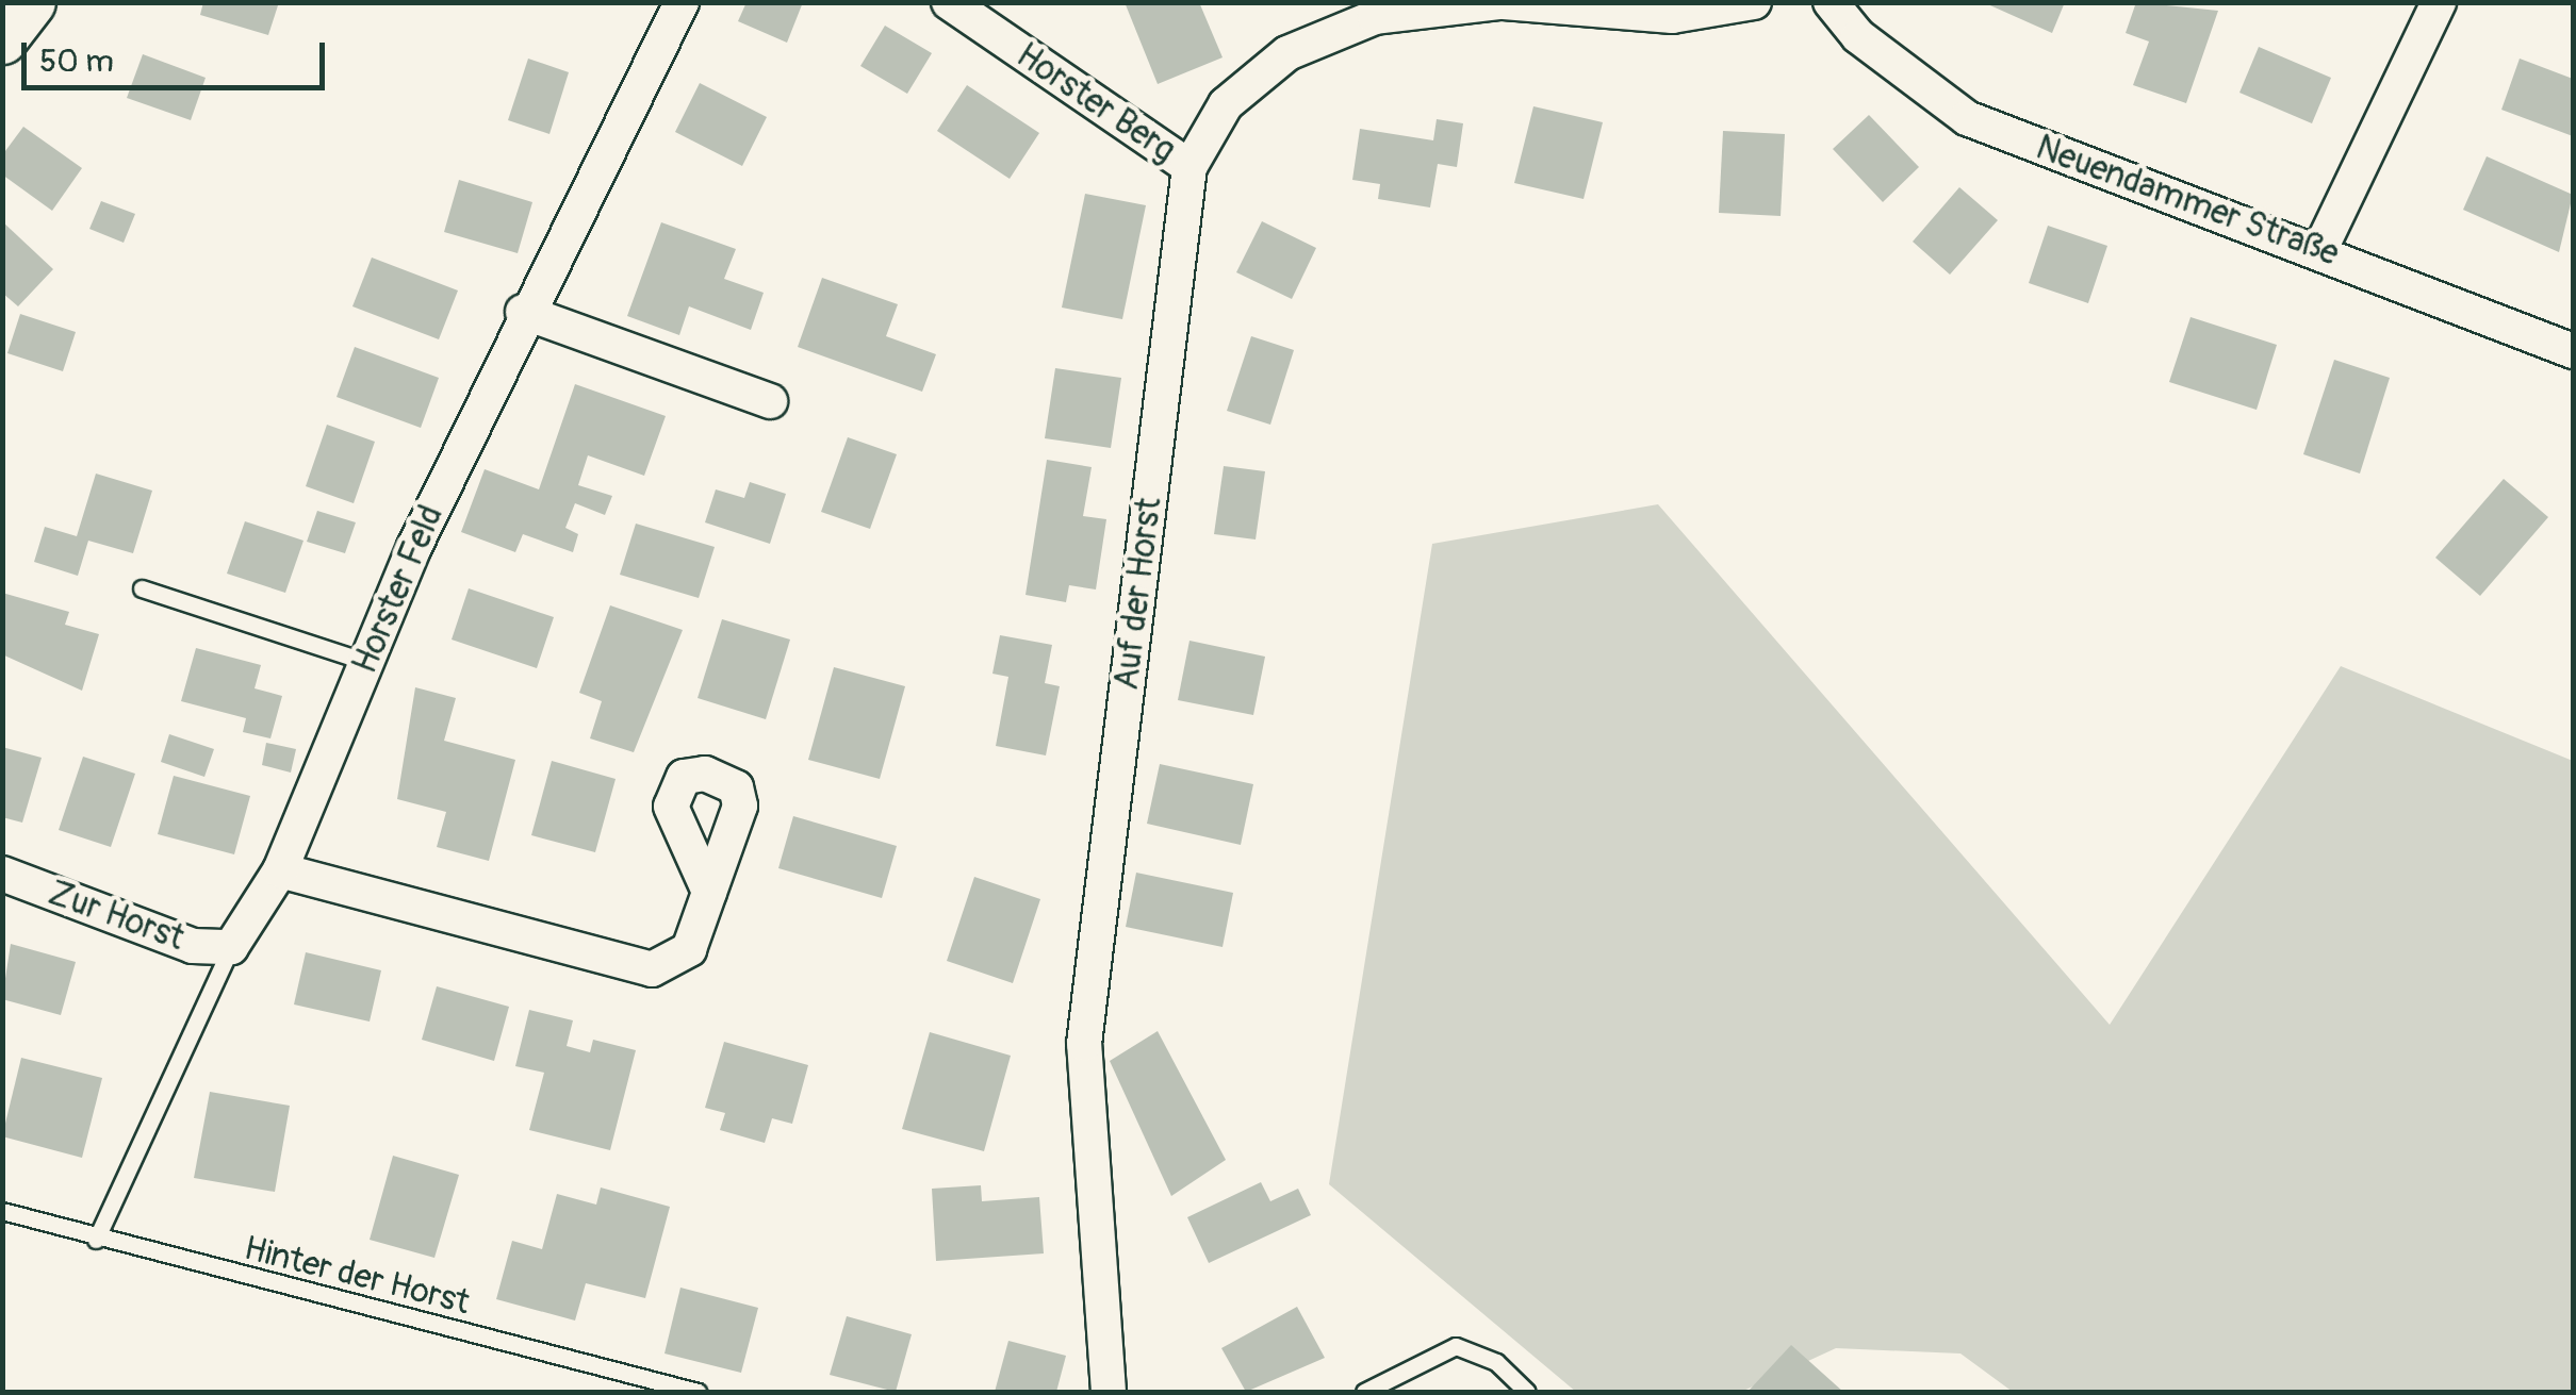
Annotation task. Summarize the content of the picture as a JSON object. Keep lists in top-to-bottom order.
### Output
{
  "streets": {
    "street": [
      "Horster Berg",
      "Neuendammer Straße",
      "Horster Feld",
      "Auf der Horst",
      "Zur Horst"
    ],
    "lane": ["Hinter der Horst"]
  },
  "crossings": [
    ["Horster Berg", "Auf der Horst"],
    ["Horster Feld", "Zur Horst"],
    ["Horster Feld", "Hinter der Horst"]
  ],
  "scale_bar": "50 m"
}
